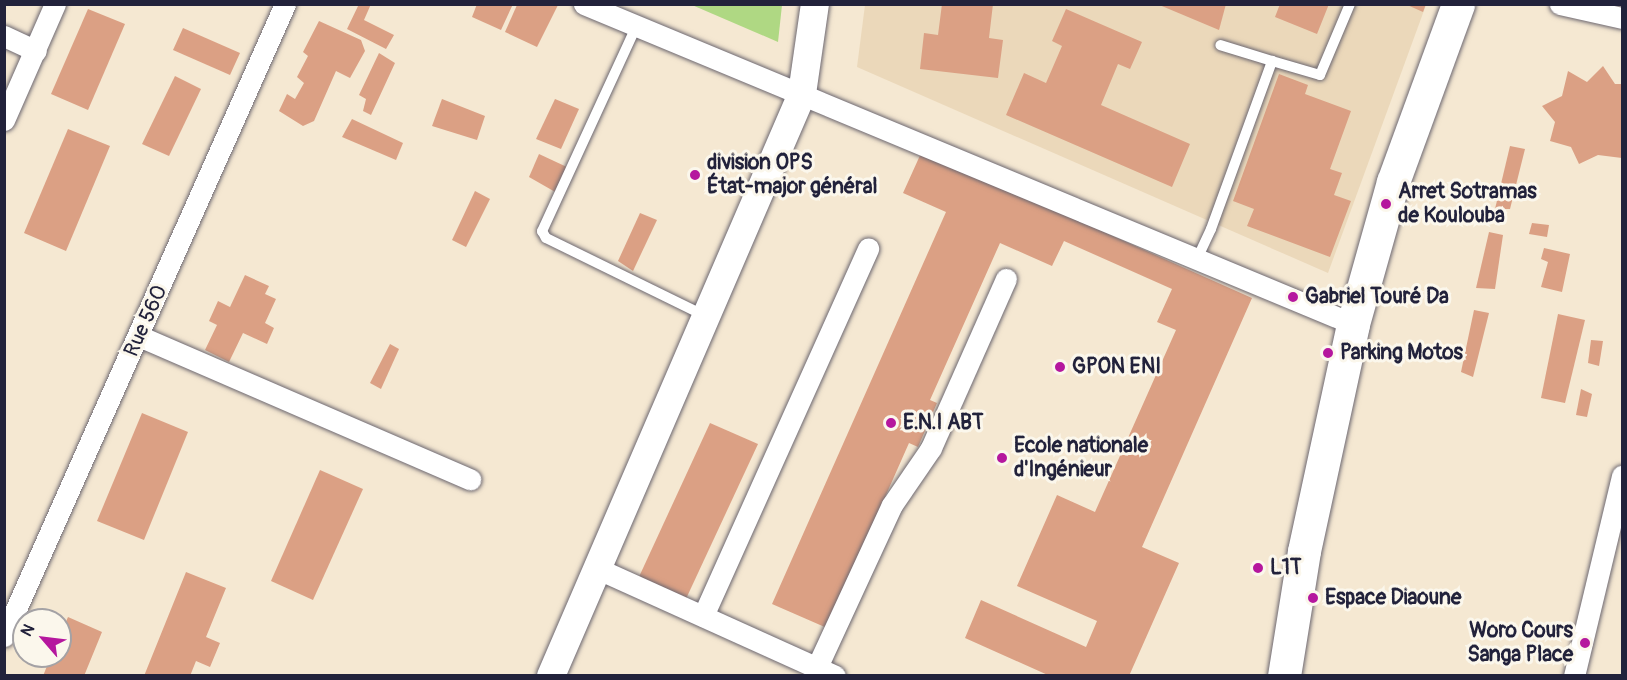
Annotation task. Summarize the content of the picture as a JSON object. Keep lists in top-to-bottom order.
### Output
{
  "streets": {
    "street": ["Rue 560"]
  },
  "places": [
    "division OPS État-major général",
    "Arret Sotramas de Koulouba",
    "Gabriel Touré Da",
    "Parking Motos",
    "GPON ENI",
    "E.N.I ABT",
    "Ecole nationale d'Ingénieur",
    "L1T",
    "Espace Diaoune",
    "Woro Cours Sanga Place"
  ],
  "north": "top left"
}
